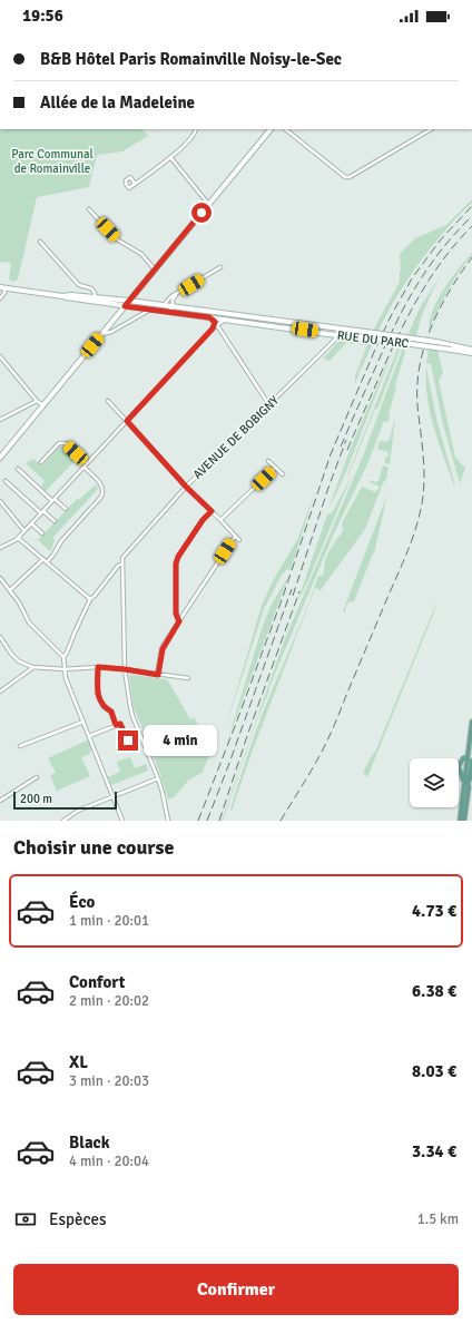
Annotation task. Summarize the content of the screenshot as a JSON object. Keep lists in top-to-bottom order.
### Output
{
  "streets": {
    "main road": ["RUE DU PARC"],
    "street": ["AVENUE DE BOBIGNY"]
  },
  "crossings": [
    ["RUE DU PARC", "AVENUE DE BOBIGNY"]
  ],
  "parks": ["Parc Communal de Romainville"],
  "scale_bar": "200 m",
  "page": {
    "status": "19:56",
    "banner": ["B&B Hôtel Paris Romainville Noisy-le-Sec", "Allée de la Madeleine"],
    "bubble": "4 min",
    "scale": "200 m",
    "heading": "Choisir une course",
    "list": [
      {
        "name": "Éco",
        "note": "1 min · 20:01",
        "value": "4.73 €"
      },
      {
        "name": "Confort",
        "note": "2 min · 20:02",
        "value": "6.38 €"
      },
      {
        "name": "XL",
        "note": "3 min · 20:03",
        "value": "8.03 €"
      },
      {
        "name": "Black",
        "note": "4 min · 20:04",
        "value": "3.34 €"
      }
    ],
    "pay": ["Espèces", "1.5 km"],
    "buttons": "Confirmer"
  }
}
